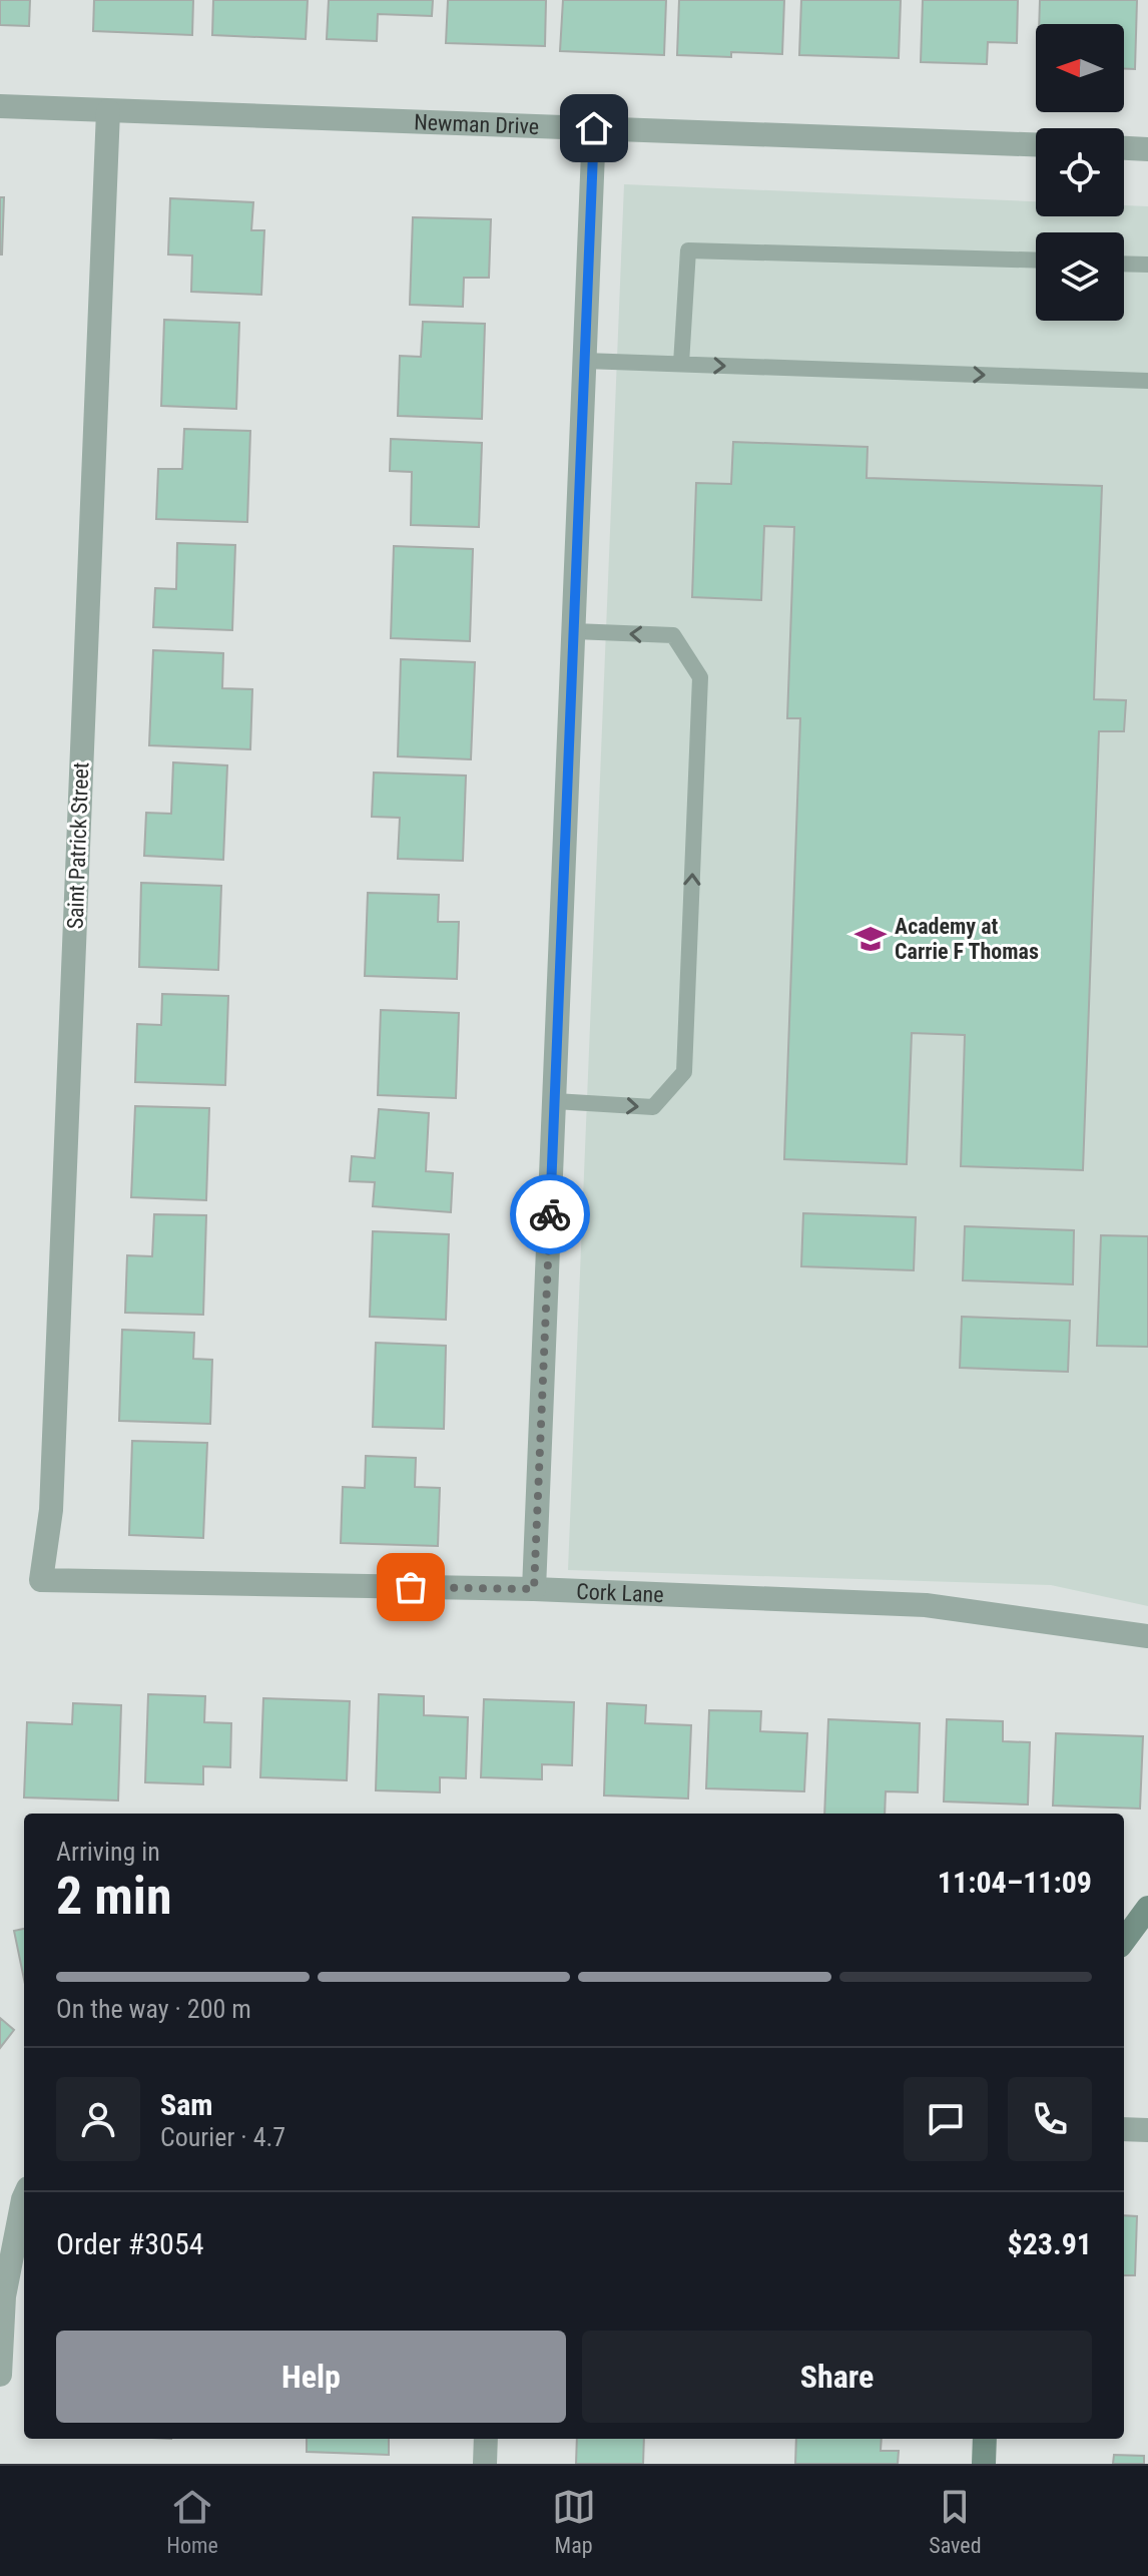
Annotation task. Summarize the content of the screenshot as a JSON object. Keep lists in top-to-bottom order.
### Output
{
  "streets": {
    "street": ["Newman Drive", "Saint Patrick Street", "Cork Lane"]
  },
  "crossings": [
    ["Newman Drive", "Saint Patrick Street"],
    ["Saint Patrick Street", "Cork Lane"]
  ],
  "places": {
    "school or university": ["Academy at Carrie F Thomas"]
  },
  "north": "left",
  "page": {
    "heading": ["2 min", "Arriving in", "11:04–11:09"],
    "panel": [
      "Sam",
      "Courier · 4.7",
      "Order #3054",
      "$23.91"
    ],
    "bar": "On the way · 200 m",
    "buttons": ["Help", "Share"],
    "tabs": ["Home", "Map", "Saved"]
  }
}
